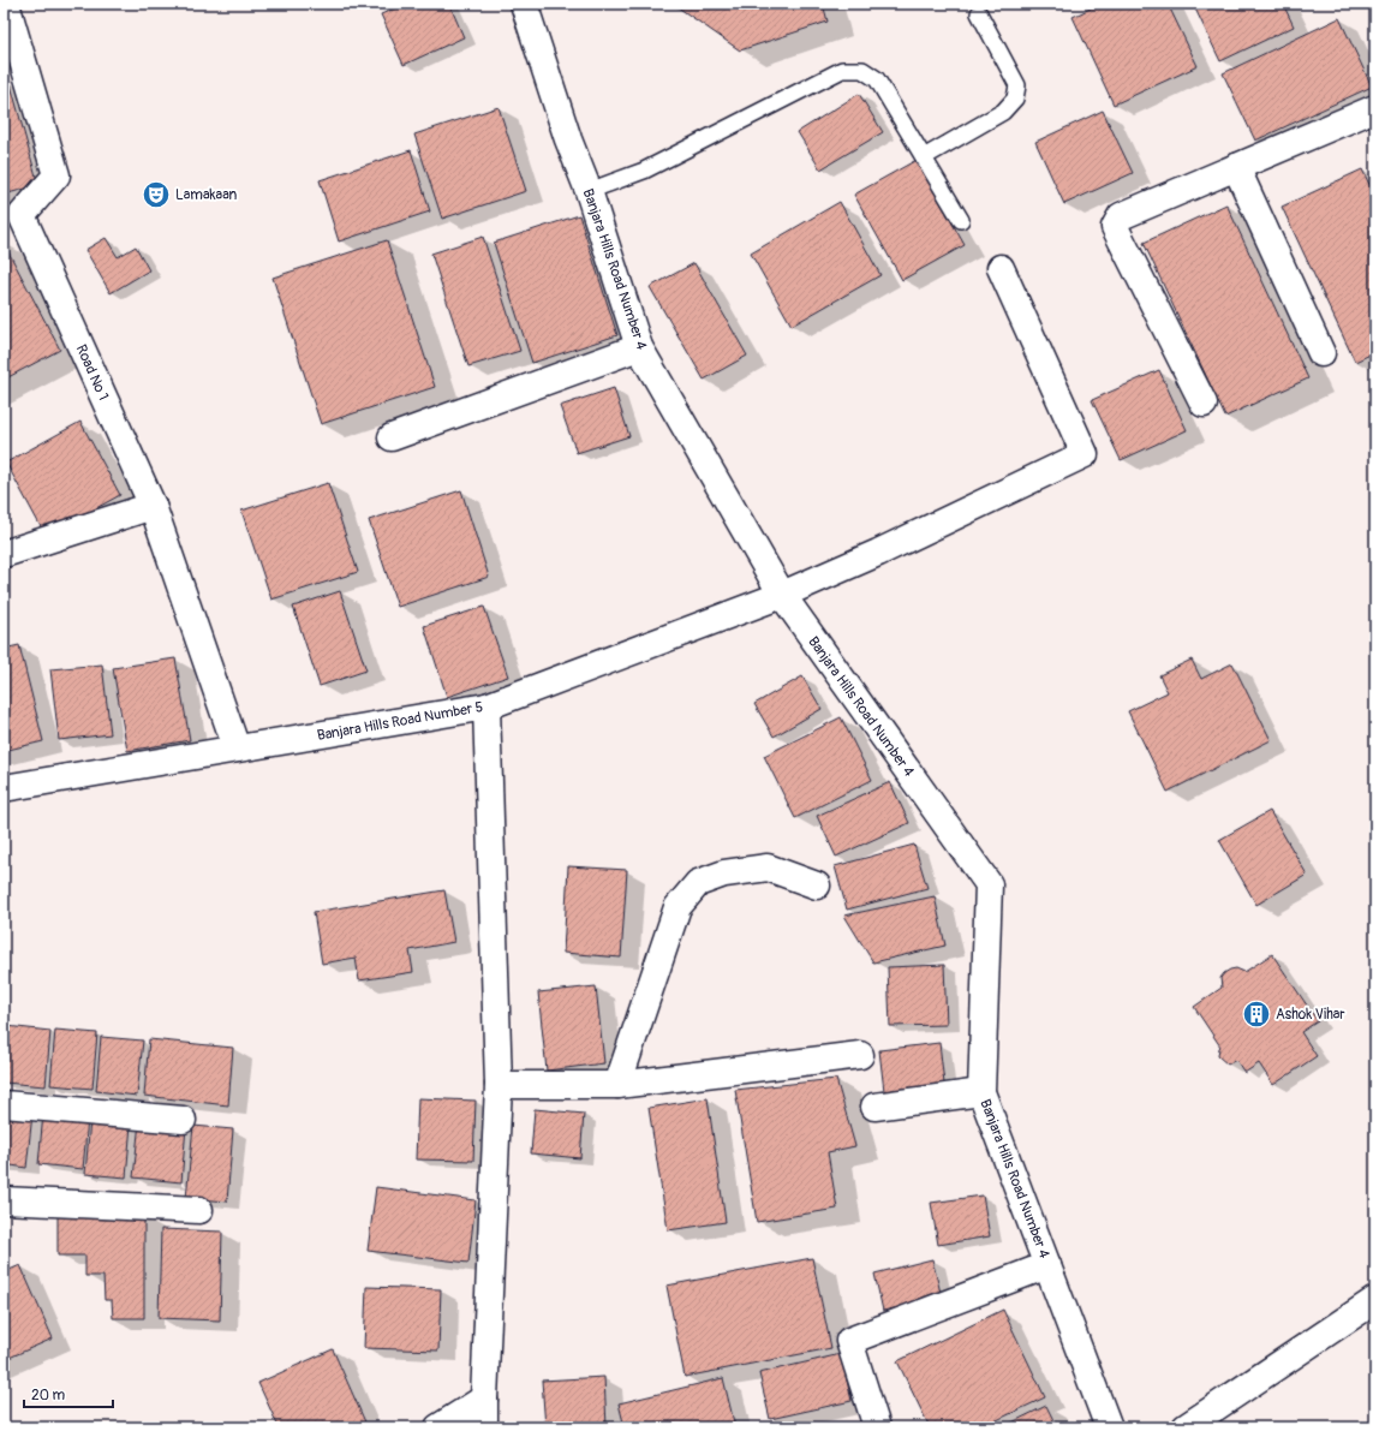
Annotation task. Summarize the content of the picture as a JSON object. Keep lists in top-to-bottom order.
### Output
{
  "streets": {
    "street": ["Banjara Hills Road Number 4", "Road No 1", "Banjara Hills Road Number 5"]
  },
  "crossings": [
    ["Banjara Hills Road Number 4", "Banjara Hills Road Number 5"],
    ["Road No 1", "Banjara Hills Road Number 5"]
  ],
  "places": {
    "theatre": ["Lamakaan"],
    "building": ["Ashok Vihar"]
  },
  "scale_bar": "20 m"
}
